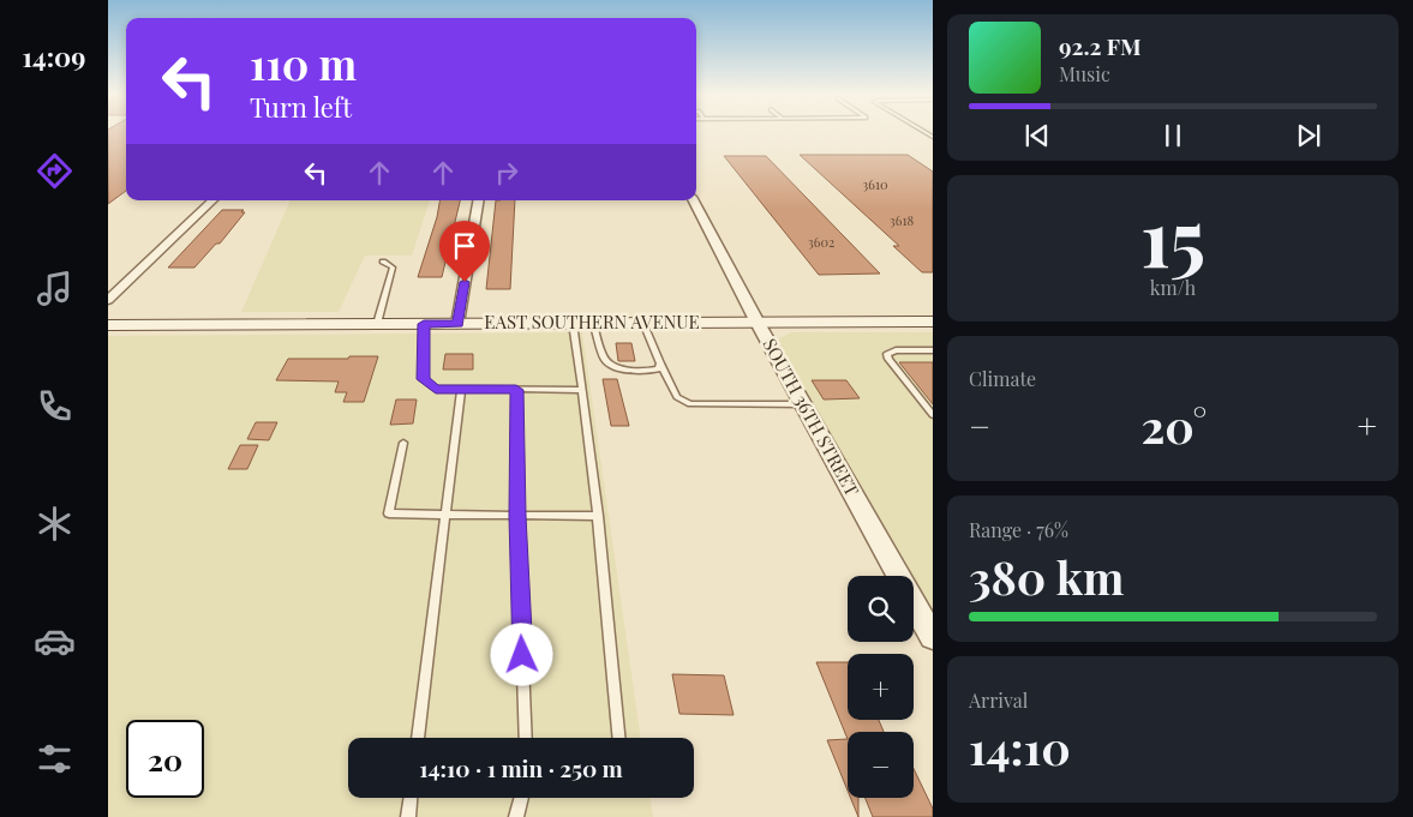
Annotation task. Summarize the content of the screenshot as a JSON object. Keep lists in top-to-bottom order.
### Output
{
  "streets": {
    "main road": ["EAST SOUTHERN AVENUE"],
    "street": ["SOUTH 36TH STREET"]
  },
  "crossings": [
    ["EAST SOUTHERN AVENUE", "SOUTH 36TH STREET"]
  ],
  "house_numbers": ["3610", "3618", "3602"],
  "page": {
    "tabs": "14:09",
    "turn": ["110 m", "Turn left"],
    "song": ["92.2 FM", "Music"],
    "tile": [
      ["15", "km/h"],
      "Climate",
      ["Range · 76%", "380 km"],
      ["Arrival", "14:10"]
    ],
    "heat": ["−", "20°", "+"],
    "map_buttons": ["+", "−"],
    "limit": "20",
    "trip": "14:10 · 1 min · 250 m"
  }
}
